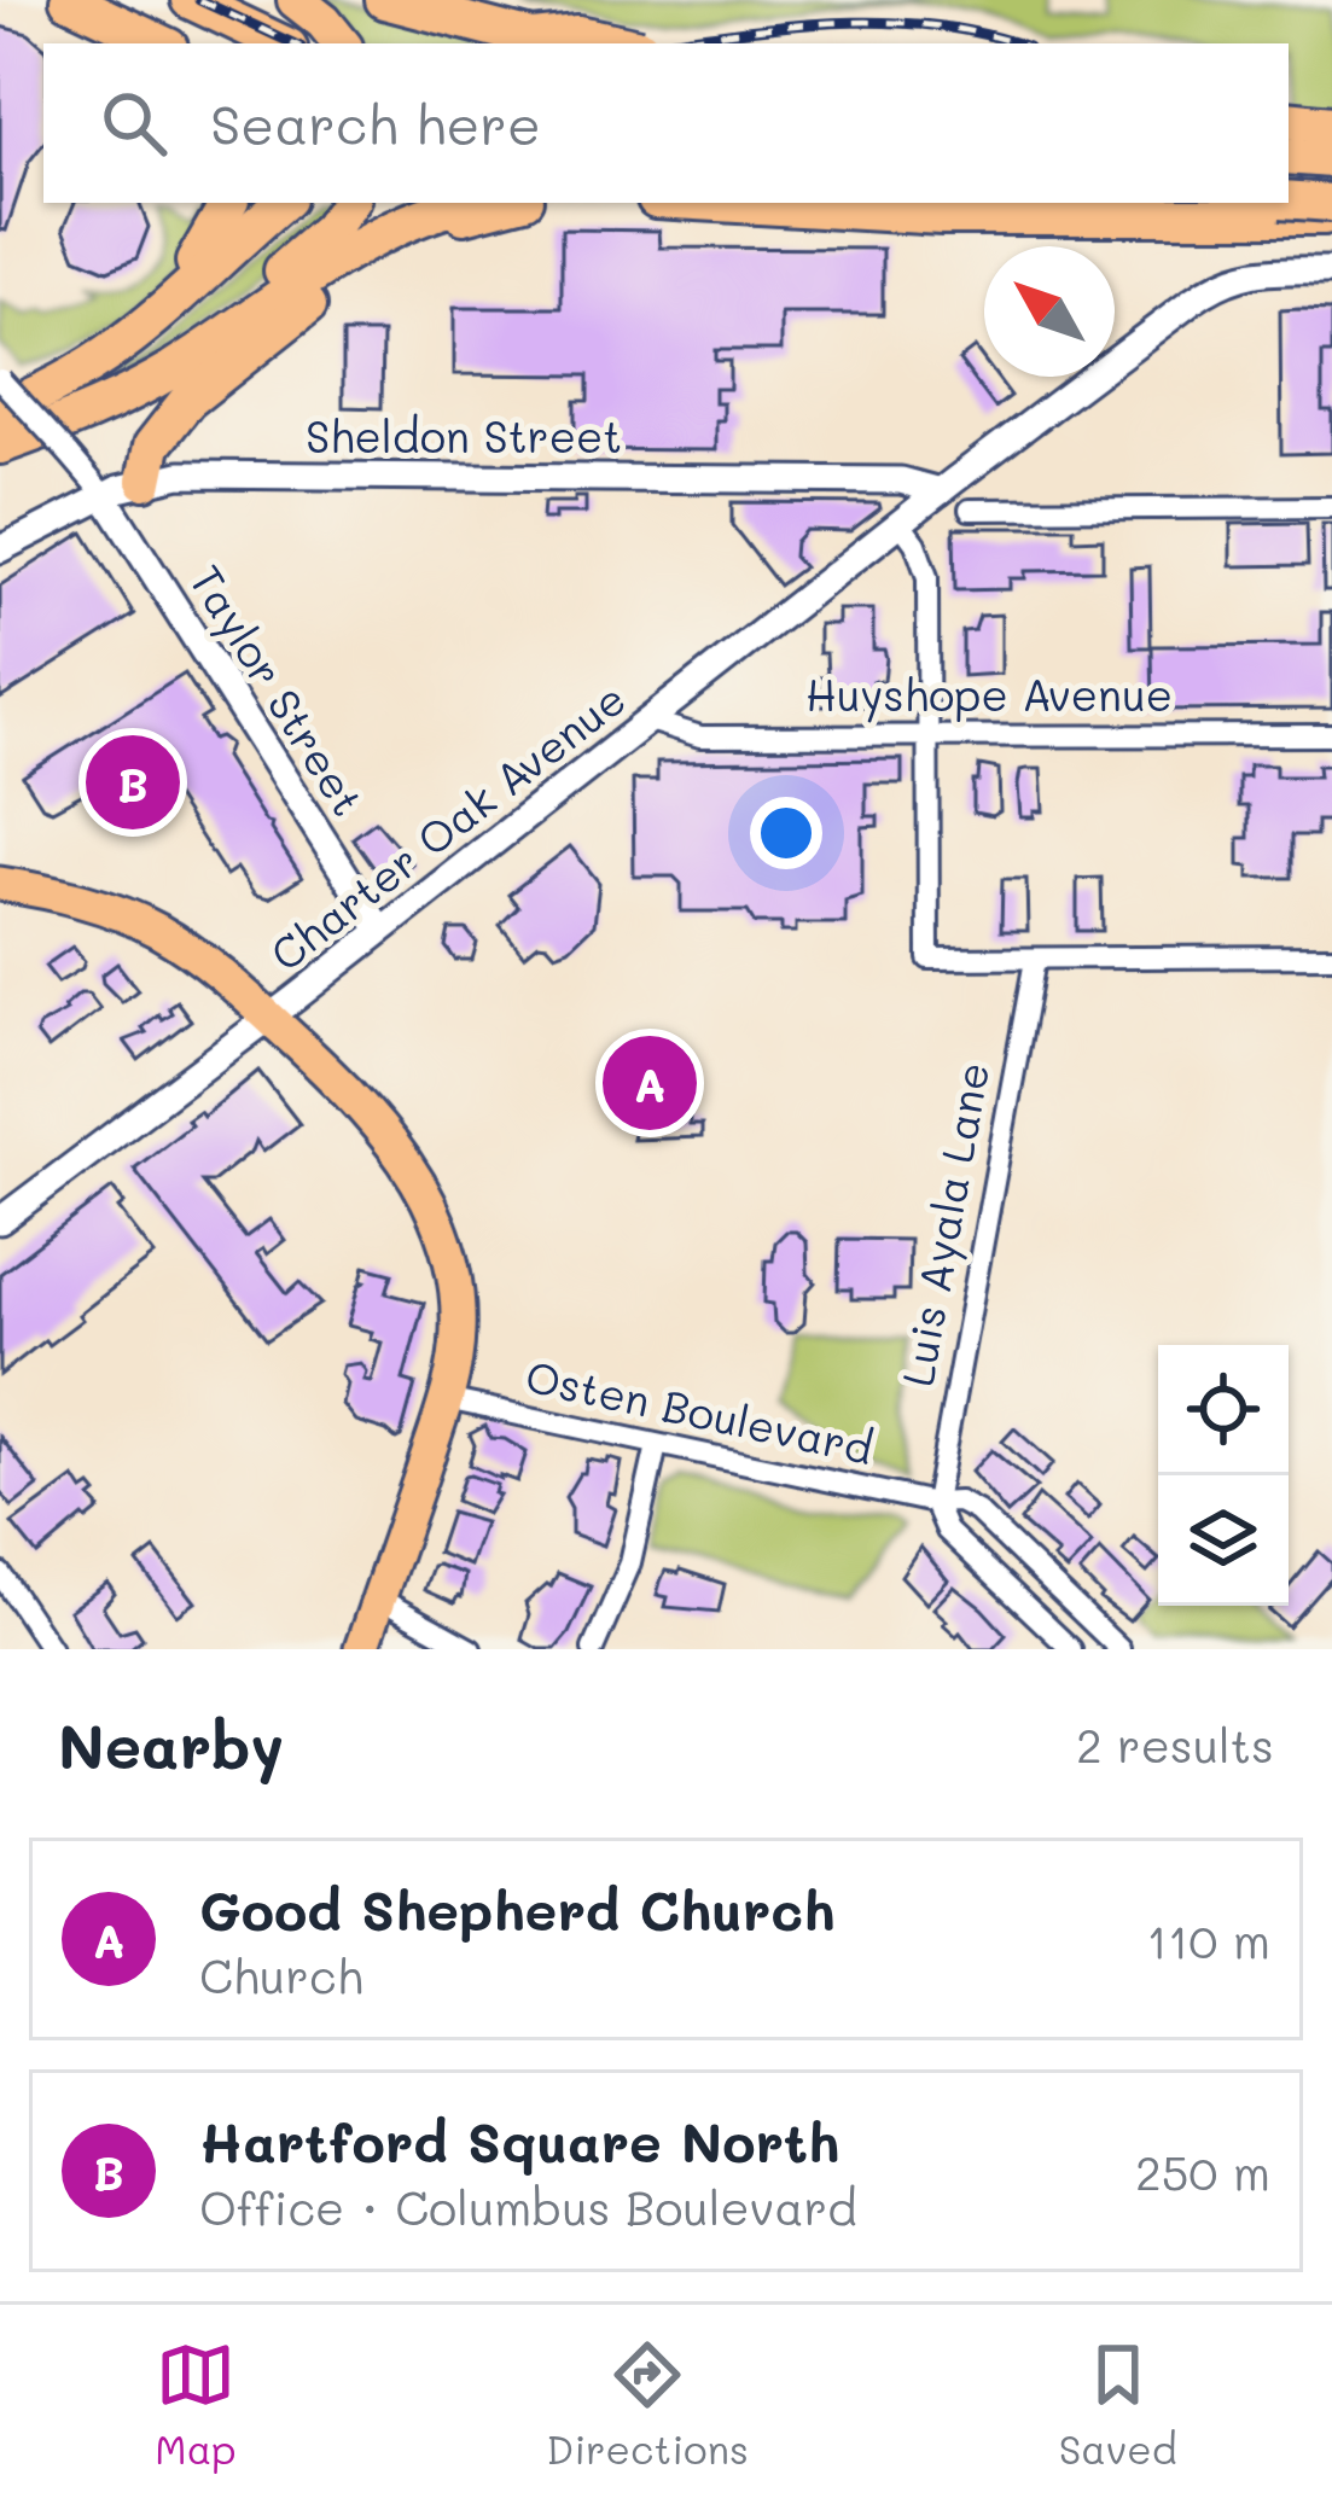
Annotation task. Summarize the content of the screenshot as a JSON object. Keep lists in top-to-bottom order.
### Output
{
  "streets": {
    "street": [
      "Sheldon Street",
      "Taylor Street",
      "Huyshope Avenue",
      "Charter Oak Avenue",
      "Luis Ayala Lane",
      "Osten Boulevard"
    ]
  },
  "crossings": [
    ["Sheldon Street", "Taylor Street"],
    ["Sheldon Street", "Charter Oak Avenue"],
    ["Taylor Street", "Charter Oak Avenue"],
    ["Huyshope Avenue", "Charter Oak Avenue"],
    ["Luis Ayala Lane", "Osten Boulevard"]
  ],
  "north": "top left",
  "page": {
    "search": "Search here",
    "pins": ["B", "A"],
    "heading": ["Nearby", "2 results"],
    "list": [
      {
        "mark": "A",
        "name": "Good Shepherd Church",
        "note": "Church",
        "value": "110 m"
      },
      {
        "mark": "B",
        "name": "Hartford Square North",
        "note": "Office · Columbus Boulevard",
        "value": "250 m"
      }
    ],
    "nav": ["Map", "Directions", "Saved"]
  }
}
